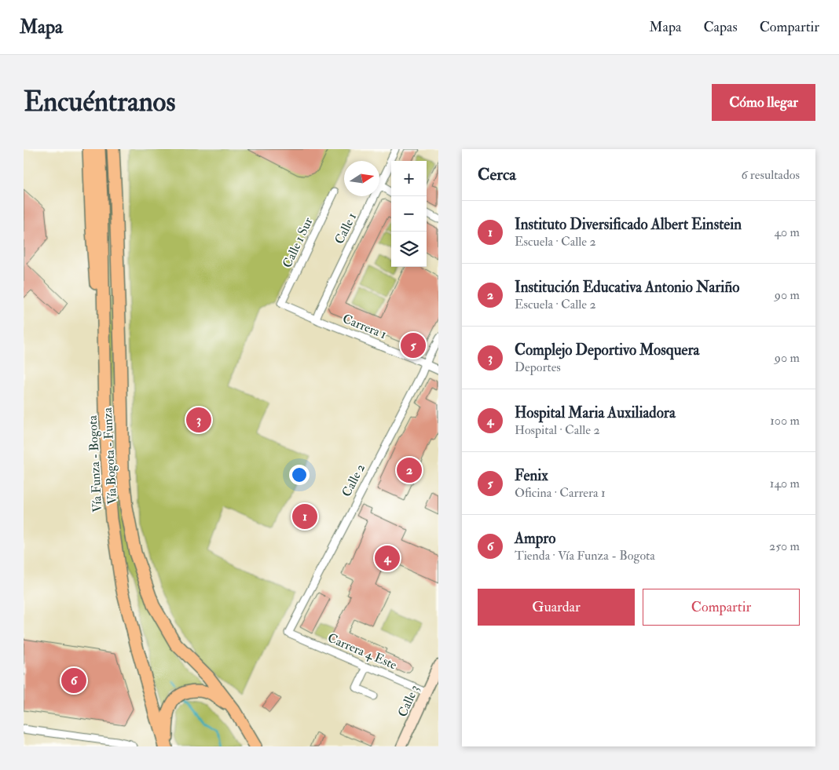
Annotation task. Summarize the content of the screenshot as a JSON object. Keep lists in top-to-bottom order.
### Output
{
  "streets": {
    "main road": ["Vía Bogota - Funza", "Vía Funza - Bogota", "Calle 3"],
    "street": [
      "Calle 1",
      "Calle 1 Sur",
      "Carrera 1",
      "Calle 2",
      "Carrera 4 Este"
    ]
  },
  "crossings": [
    ["Calle 1", "Carrera 1"],
    ["Calle 1 Sur", "Carrera 1"],
    ["Carrera 1", "Calle 2"],
    ["Calle 2", "Carrera 4 Este"],
    ["Carrera 4 Este", "Calle 3"]
  ],
  "north": "right",
  "page": {
    "header": "Mapa",
    "nav": ["Mapa", "Capas", "Compartir"],
    "buttons": [
      "Cómo llegar",
      ["Guardar", "Compartir"]
    ],
    "title": "Encuéntranos",
    "heading": ["Cerca", "6 resultados"],
    "map_buttons": ["+", "−"],
    "list": [
      {
        "mark": "1",
        "name": "Instituto Diversificado Albert Einstein",
        "note": "Escuela · Calle 2",
        "value": "40 m"
      },
      {
        "mark": "2",
        "name": "Institución Educativa Antonio Nariño",
        "note": "Escuela · Calle 2",
        "value": "90 m"
      },
      {
        "mark": "3",
        "name": "Complejo Deportivo Mosquera",
        "note": "Deportes",
        "value": "90 m"
      },
      {
        "mark": "4",
        "name": "Hospital Maria Auxiliadora",
        "note": "Hospital · Calle 2",
        "value": "100 m"
      },
      {
        "mark": "5",
        "name": "Fenix",
        "note": "Oficina · Carrera 1",
        "value": "140 m"
      },
      {
        "mark": "6",
        "name": "Ampro",
        "note": "Tienda · Vía Funza - Bogota",
        "value": "250 m"
      }
    ],
    "pins": [
      "5",
      "3",
      "2",
      "1",
      "4",
      "6"
    ]
  }
}
